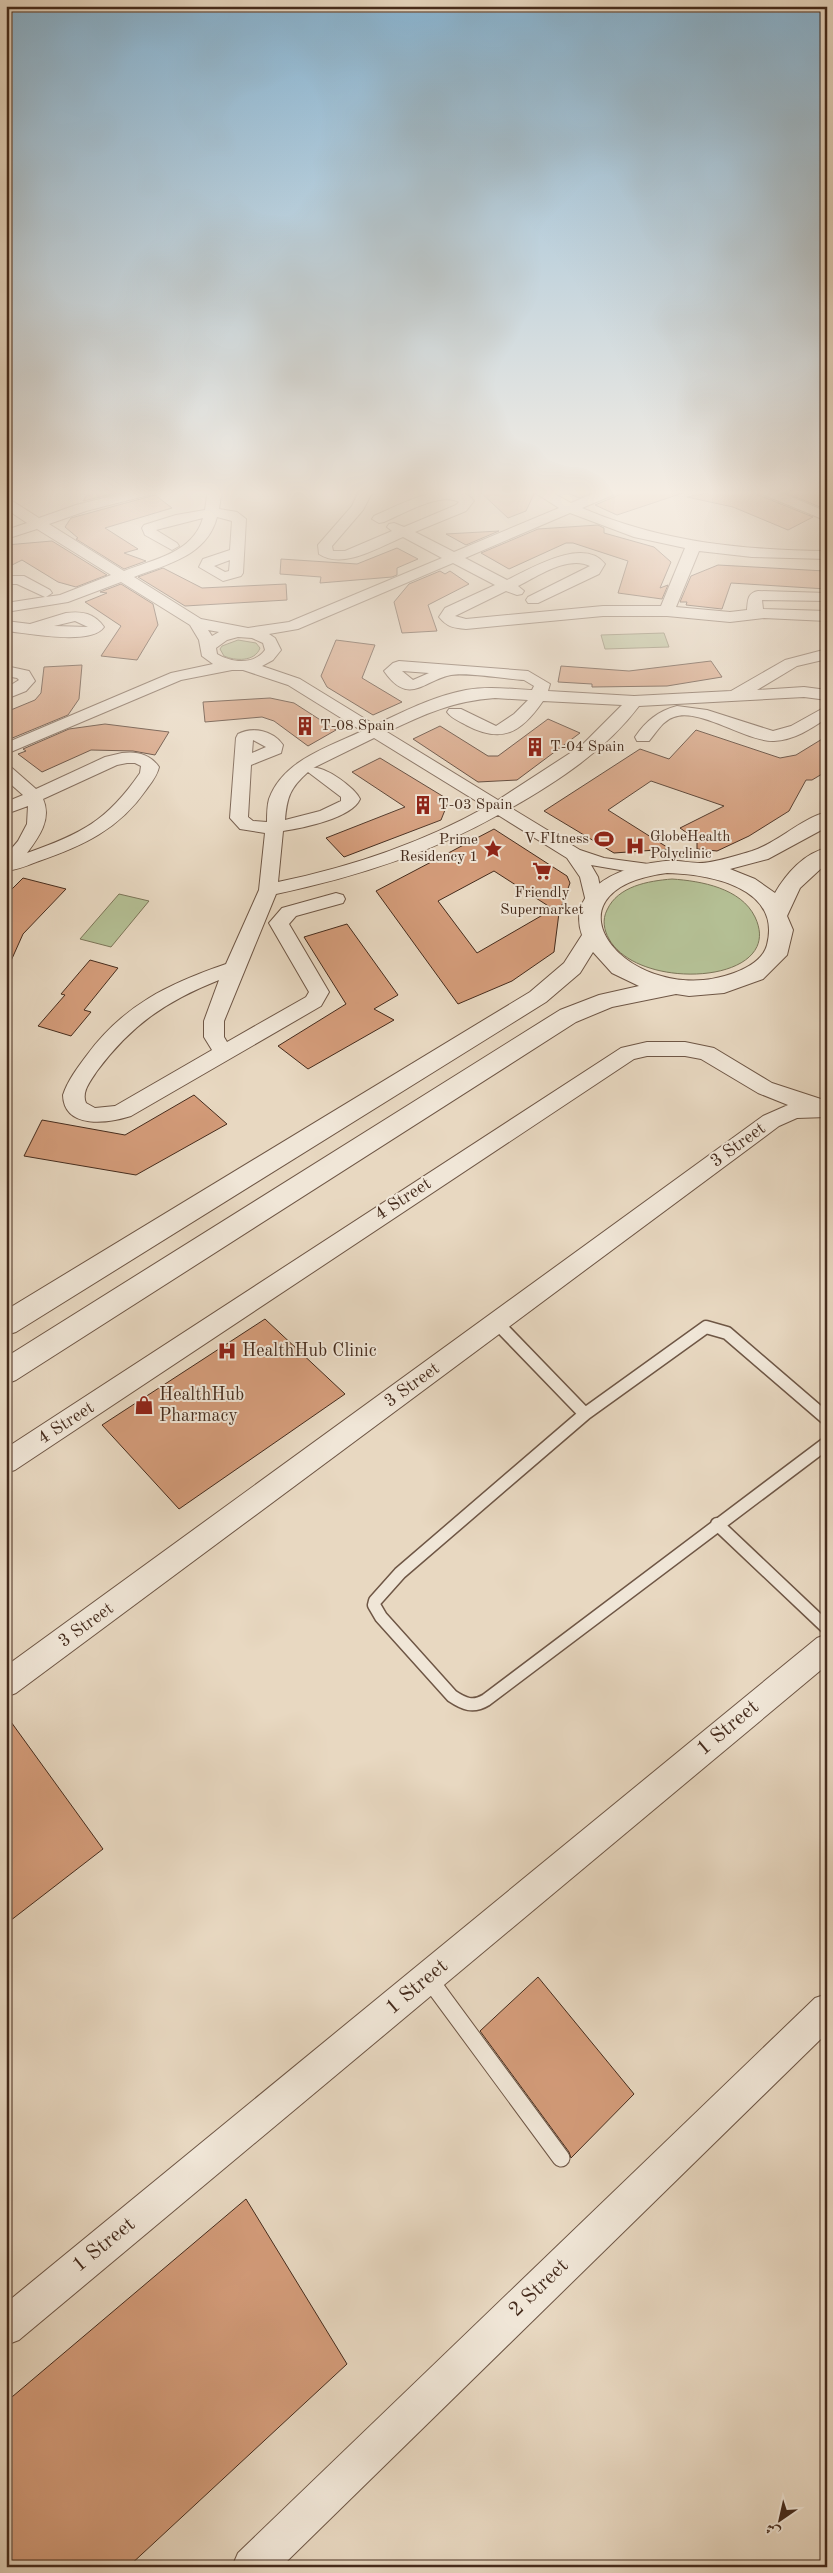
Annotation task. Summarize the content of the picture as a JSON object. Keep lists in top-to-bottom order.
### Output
{
  "streets": {
    "street": [
      "3 Street",
      "4 Street",
      "1 Street",
      "2 Street"
    ]
  },
  "crossings": [
    ["3 Street", "4 Street"]
  ],
  "places": {
    "building": ["T-08 Spain", "T-04 Spain", "T-03 Spain"],
    "sports": ["V FItness"],
    "hospital": ["GlobeHealth Polyclinic", "HealthHub Clinic"],
    "place": ["Prime Residency 1"],
    "supermarket": ["Friendly Supermarket"],
    "shop": ["HealthHub Pharmacy"]
  },
  "north": "bottom left"
}
